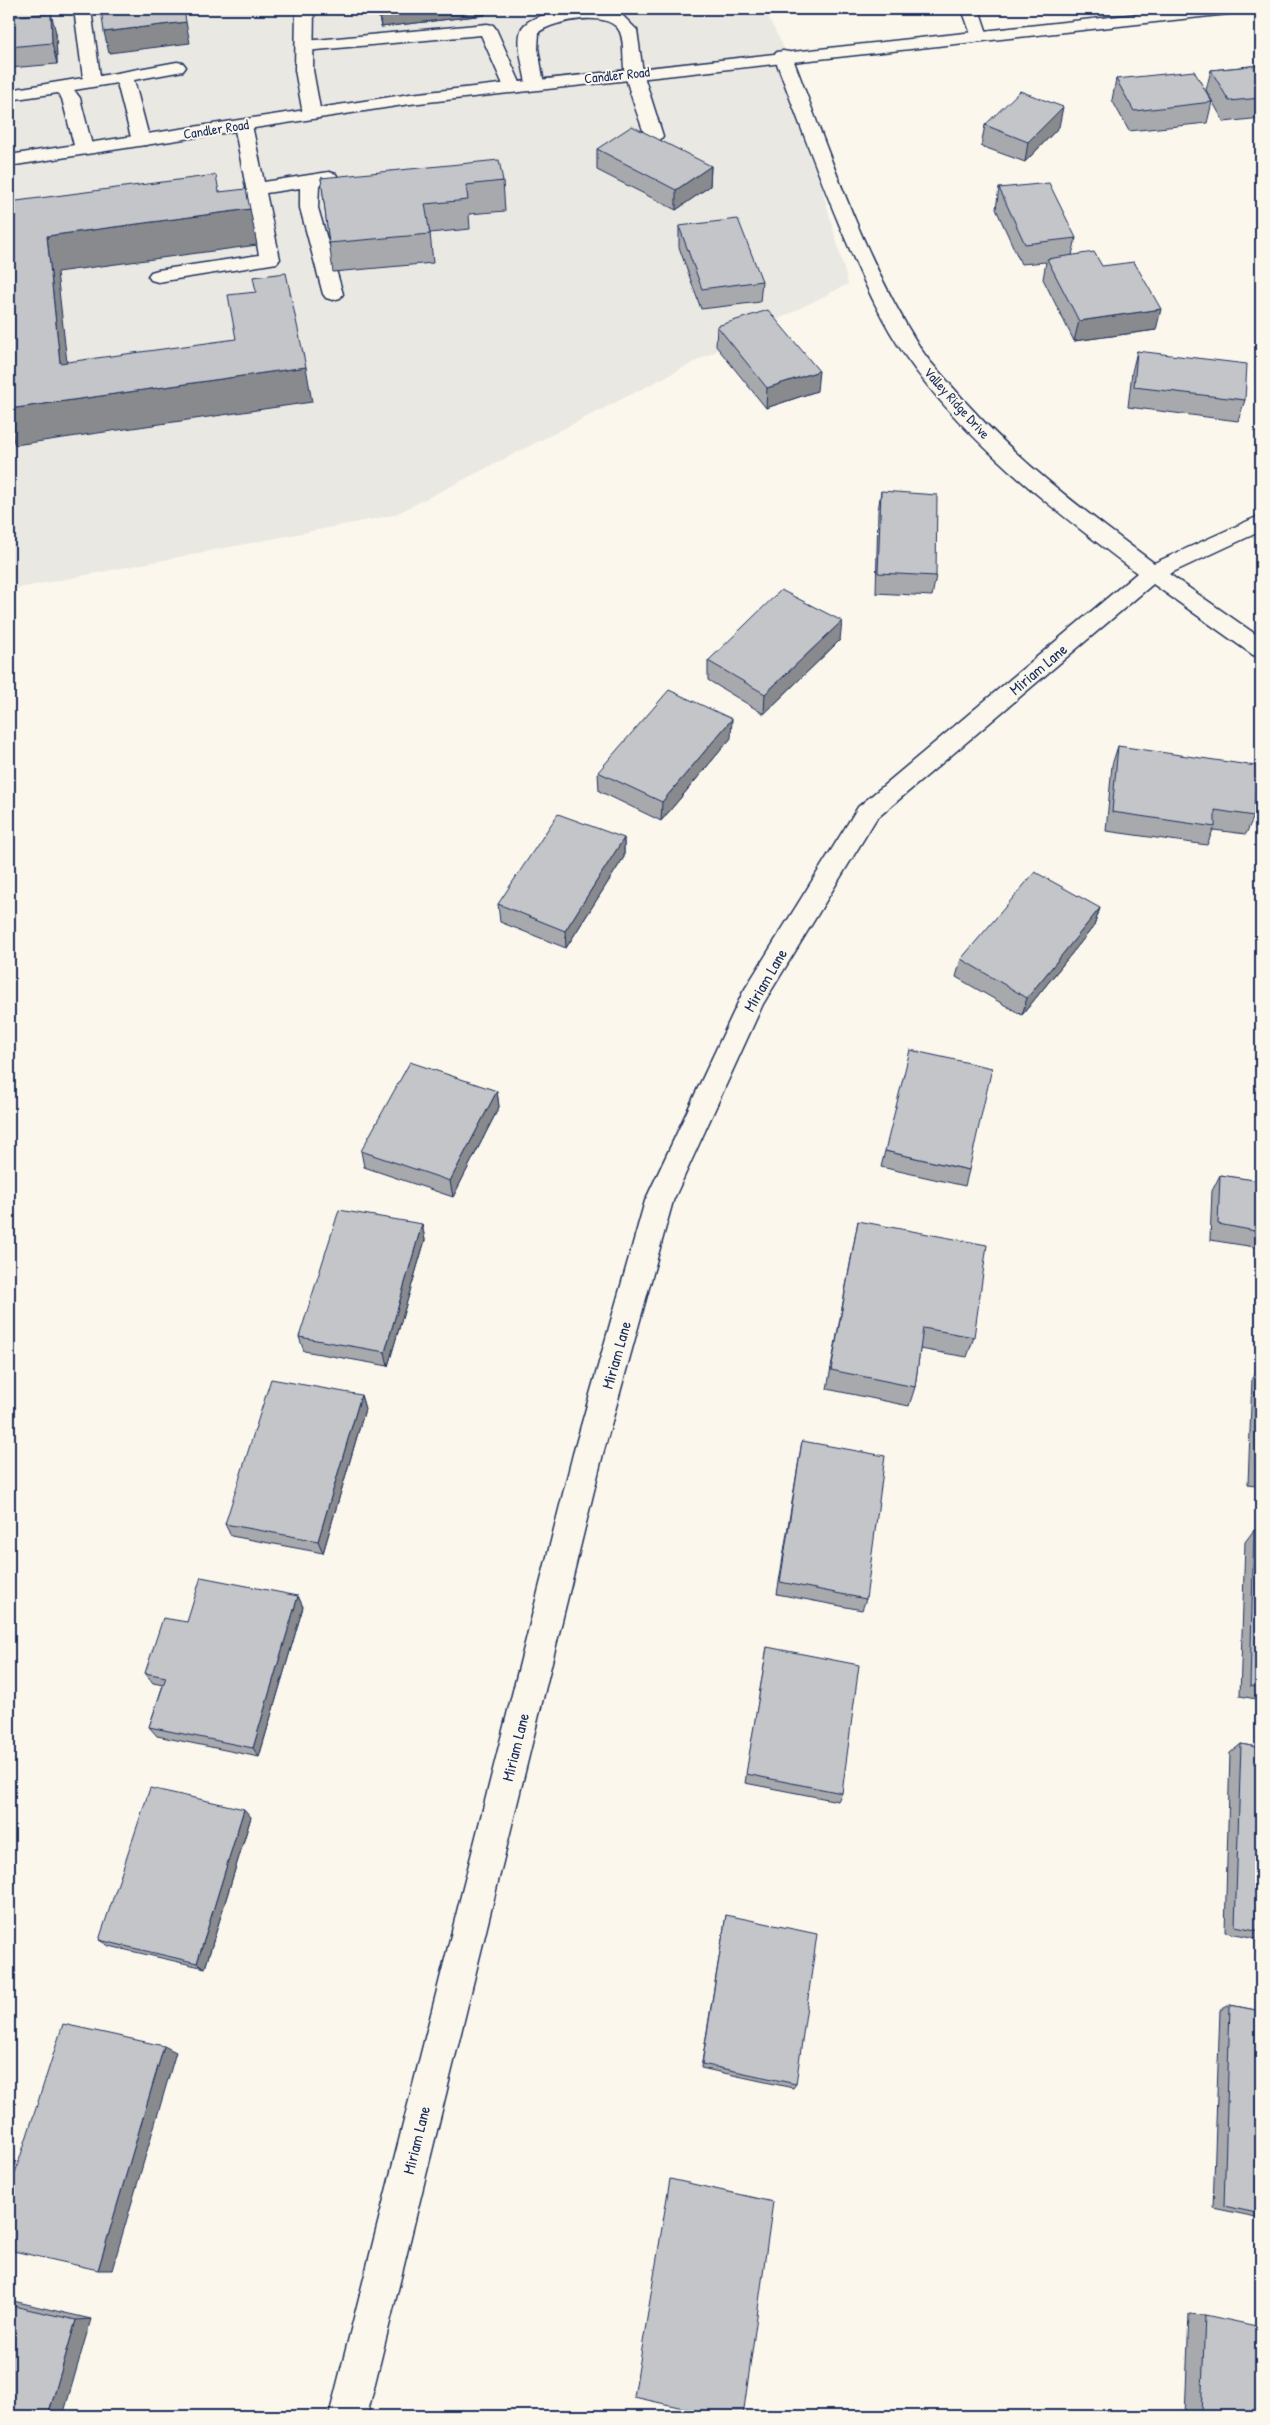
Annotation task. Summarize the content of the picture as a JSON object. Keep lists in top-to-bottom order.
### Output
{
  "streets": {
    "street": ["Candler Road", "Valley Ridge Drive", "Miriam Lane"]
  },
  "crossings": [
    ["Candler Road", "Valley Ridge Drive"],
    ["Valley Ridge Drive", "Miriam Lane"]
  ]
}
